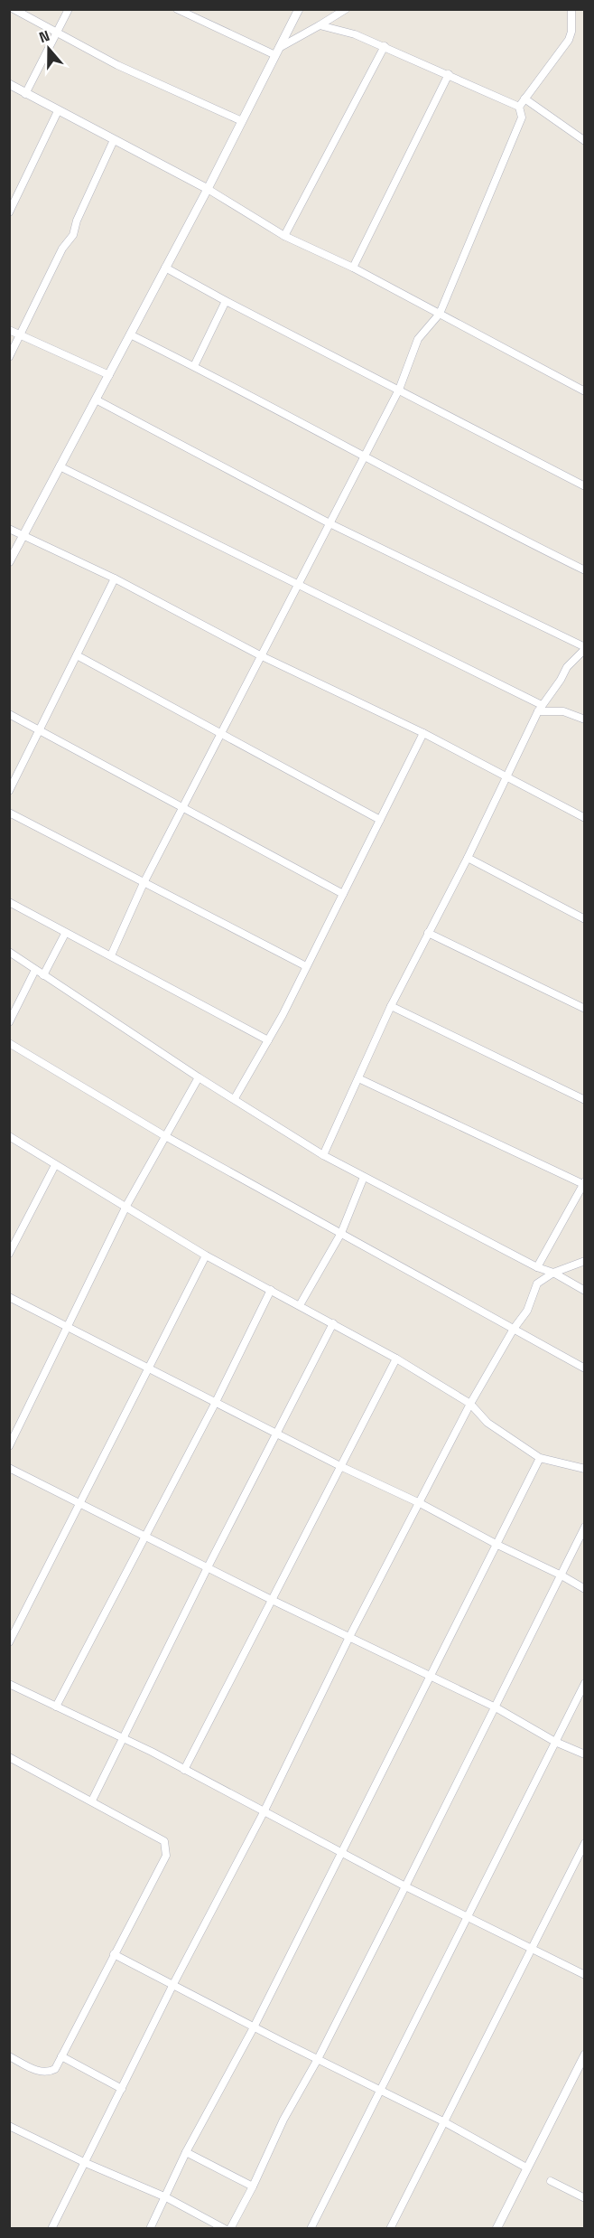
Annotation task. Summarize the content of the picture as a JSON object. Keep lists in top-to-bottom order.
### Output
{
  "north": "top"
}
